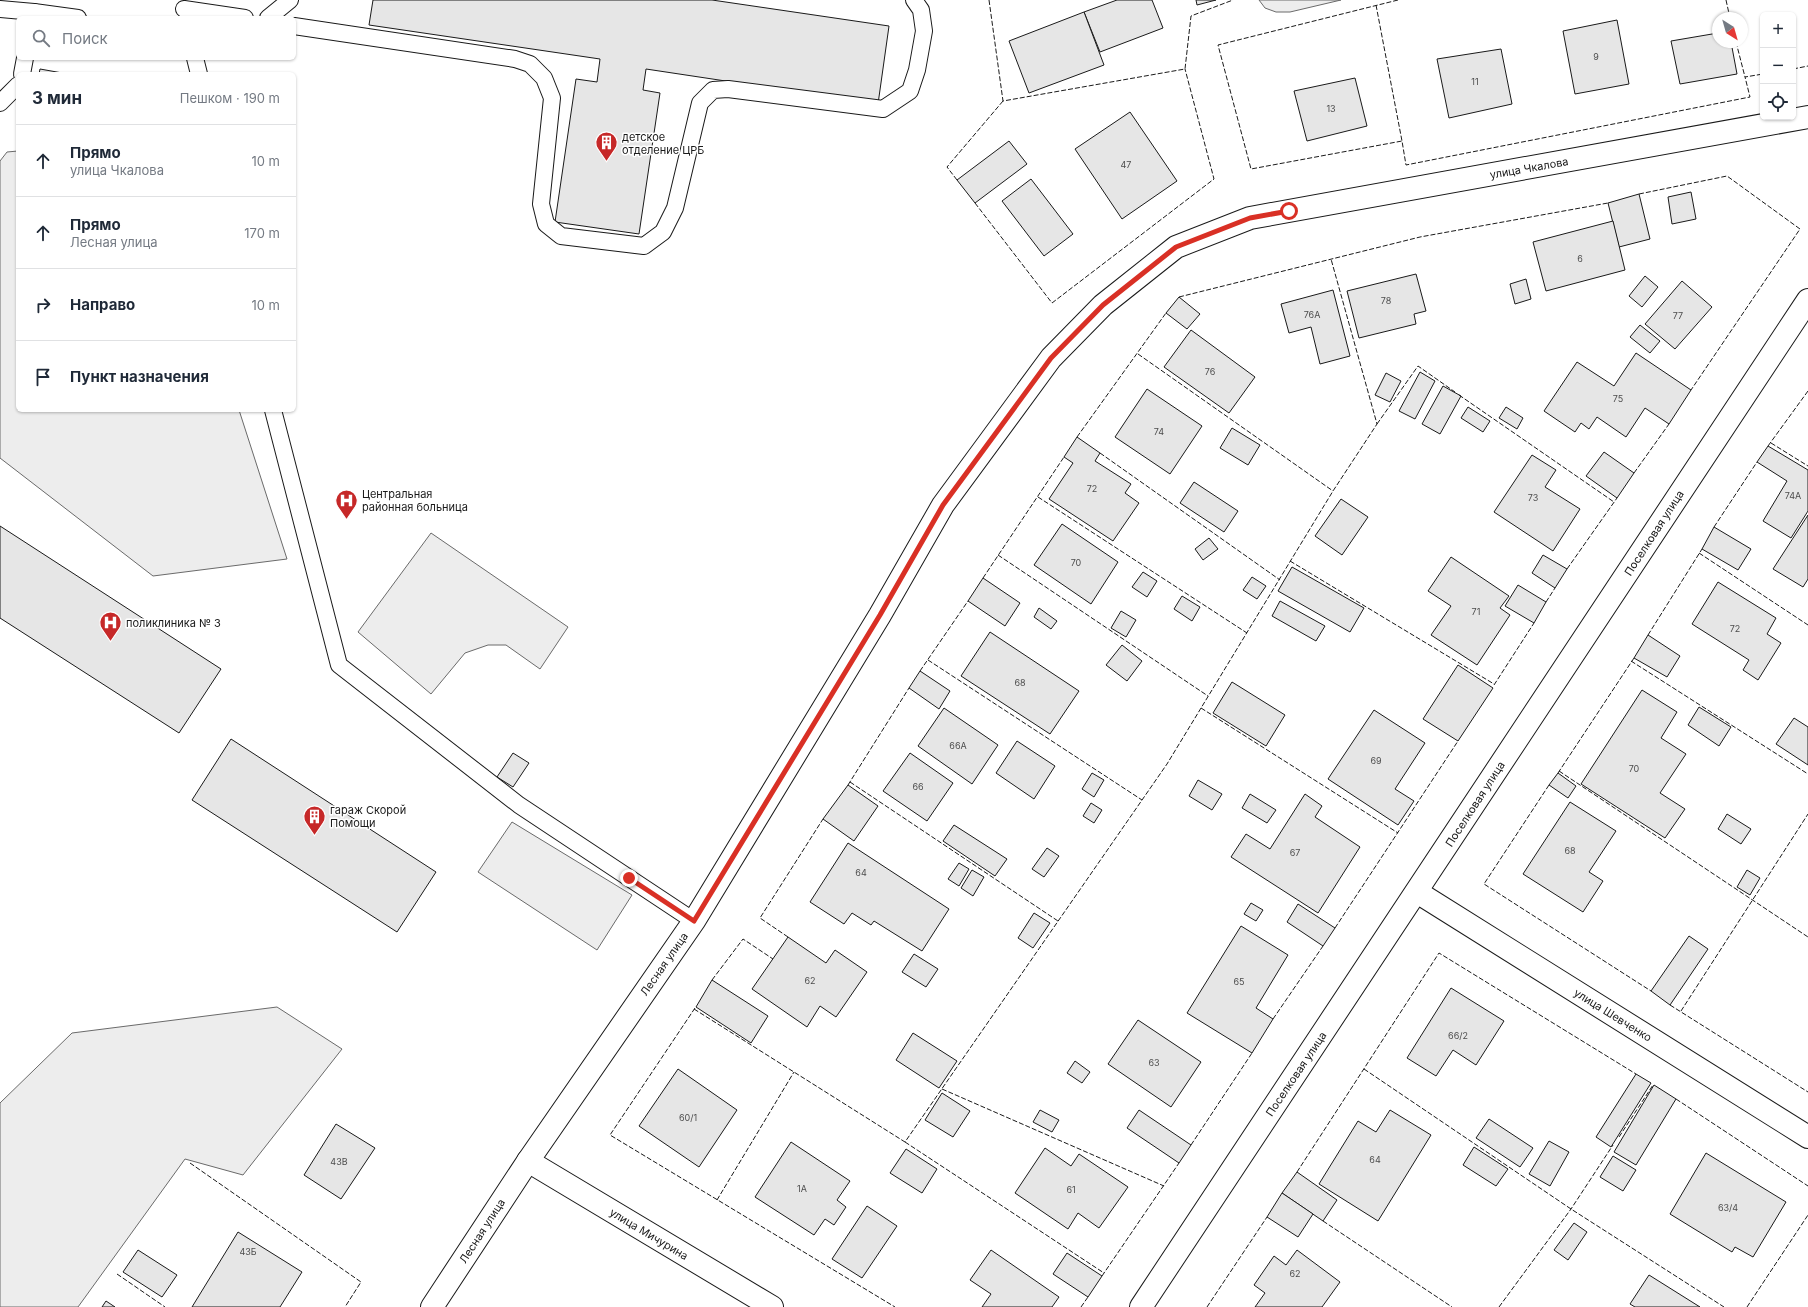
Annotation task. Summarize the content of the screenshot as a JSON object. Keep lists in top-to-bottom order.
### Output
{
  "streets": {
    "street": [
      "улица Чкалова",
      "Поселковая улица",
      "Лесная улица",
      "улица Шевченко",
      "улица Мичурина"
    ]
  },
  "crossings": [
    ["улица Чкалова", "Лесная улица"],
    ["Поселковая улица", "улица Шевченко"],
    ["Лесная улица", "улица Мичурина"]
  ],
  "places": {
    "building": ["детское отделение ЦРБ", "гараж Скорой Помощи"],
    "hospital": ["Центральная районная больница", "поликлиника № 3"]
  },
  "house_numbers": [
    "9",
    "11",
    "13",
    "47",
    "6",
    "78",
    "76А",
    "77",
    "76",
    "75",
    "74",
    "72",
    "74А",
    "73",
    "70",
    "71",
    "72",
    "68",
    "66А",
    "69",
    "70",
    "66",
    "68",
    "67",
    "64",
    "62",
    "65",
    "66/2",
    "63",
    "60/1",
    "64",
    "43В",
    "1А",
    "61",
    "63/4",
    "43Б",
    "62"
  ],
  "north": "bottom right",
  "page": {
    "map_buttons": ["+", "−"],
    "search": "Поиск",
    "heading": ["3 мин", "Пешком · 190 m"],
    "list": [
      ["Прямо", "улица Чкалова", "10 m"],
      ["Прямо", "Лесная улица", "170 m"],
      ["Направо", "10 m"],
      "Пункт назначения"
    ]
  }
}
